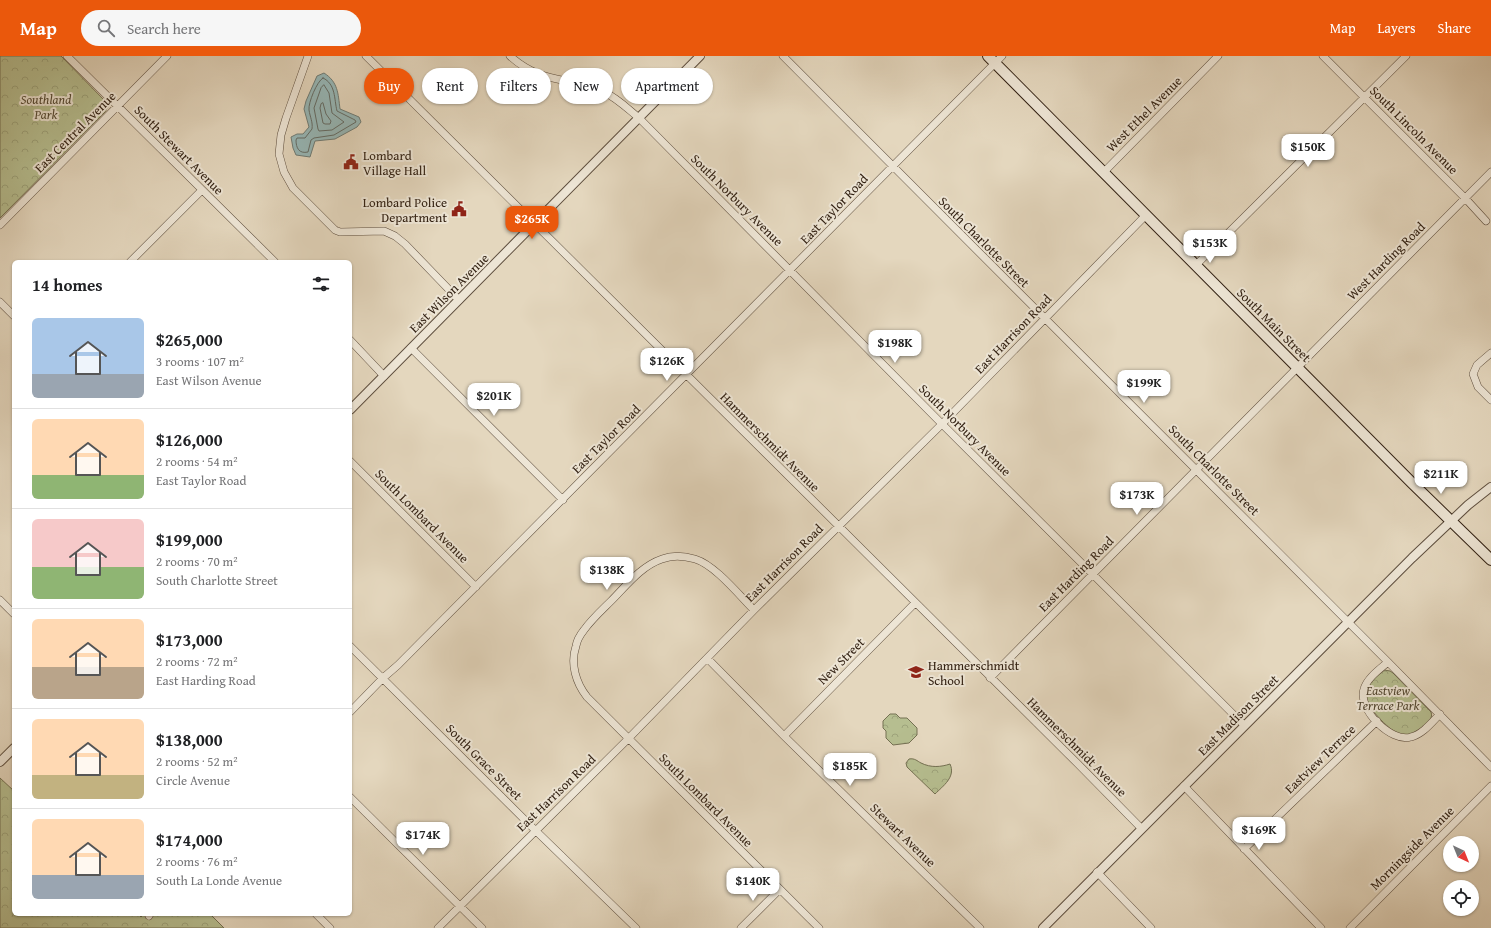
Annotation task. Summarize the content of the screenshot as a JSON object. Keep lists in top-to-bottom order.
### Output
{
  "streets": {
    "main road": ["South Main Street"],
    "street": [
      "West Ethel Avenue",
      "South Lincoln Avenue",
      "East Central Avenue",
      "South Stewart Avenue",
      "South Norbury Avenue",
      "East Taylor Road",
      "South Charlotte Street",
      "West Harding Road",
      "East Wilson Avenue",
      "East Harrison Road",
      "Hammerschmidt Avenue",
      "South Lombard Avenue",
      "East Harding Road",
      "New Street",
      "East Madison Street",
      "Eastview Terrace",
      "South Grace Street",
      "Stewart Avenue",
      "Morningside Avenue"
    ]
  },
  "crossings": [
    ["West Ethel Avenue", "South Main Street"],
    ["South Lincoln Avenue", "West Harding Road"],
    ["East Central Avenue", "South Stewart Avenue"],
    ["South Norbury Avenue", "East Taylor Road"],
    ["South Norbury Avenue", "East Wilson Avenue"],
    ["South Norbury Avenue", "East Harrison Road"],
    ["South Norbury Avenue", "East Harding Road"],
    ["South Norbury Avenue", "East Madison Street"],
    ["East Taylor Road", "South Charlotte Street"],
    ["East Taylor Road", "South Main Street"],
    ["East Taylor Road", "Hammerschmidt Avenue"],
    ["East Taylor Road", "South Lombard Avenue"],
    ["East Taylor Road", "South Grace Street"],
    ["South Charlotte Street", "East Harrison Road"],
    ["South Charlotte Street", "East Harding Road"],
    ["South Charlotte Street", "East Madison Street"],
    ["West Harding Road", "South Main Street"],
    ["West Harding Road", "East Harding Road"],
    ["East Wilson Avenue", "Hammerschmidt Avenue"],
    ["South Main Street", "East Harrison Road"],
    ["South Main Street", "East Harding Road"],
    ["South Main Street", "East Madison Street"],
    ["East Harrison Road", "Hammerschmidt Avenue"],
    ["East Harrison Road", "South Lombard Avenue"],
    ["East Harrison Road", "South Grace Street"],
    ["East Harrison Road", "Stewart Avenue"],
    ["Hammerschmidt Avenue", "East Harding Road"],
    ["Hammerschmidt Avenue", "New Street"],
    ["Hammerschmidt Avenue", "East Madison Street"],
    ["New Street", "Stewart Avenue"]
  ],
  "parks": ["Southland Park", "Eastview Terrace Park"],
  "places": {
    "public building": ["Lombard Village Hall", "Lombard Police Department"],
    "school or university": ["Hammerschmidt School"]
  },
  "north": "bottom right",
  "page": {
    "header": "Map",
    "search": "Search here",
    "nav": ["Map", "Layers", "Share"],
    "chip": [
      "Buy",
      "Rent",
      "Filters",
      "New",
      "Apartment"
    ],
    "price": [
      "$150K",
      "$265K",
      "$153K",
      "$198K",
      "$126K",
      "$199K",
      "$201K",
      "$211K",
      "$173K",
      "$138K",
      "$185K",
      "$169K",
      "$174K",
      "$140K"
    ],
    "heading": "14 homes",
    "list": [
      {
        "name": "$265,000",
        "note": "3 rooms · 107 m² · East Wilson Avenue"
      },
      {
        "name": "$126,000",
        "note": "2 rooms · 54 m² · East Taylor Road"
      },
      {
        "name": "$199,000",
        "note": "2 rooms · 70 m² · South Charlotte Street"
      },
      {
        "name": "$173,000",
        "note": "2 rooms · 72 m² · East Harding Road"
      },
      {
        "name": "$138,000",
        "note": "2 rooms · 52 m² · Circle Avenue"
      },
      {
        "name": "$174,000",
        "note": "2 rooms · 76 m² · South La Londe Avenue"
      }
    ]
  }
}
